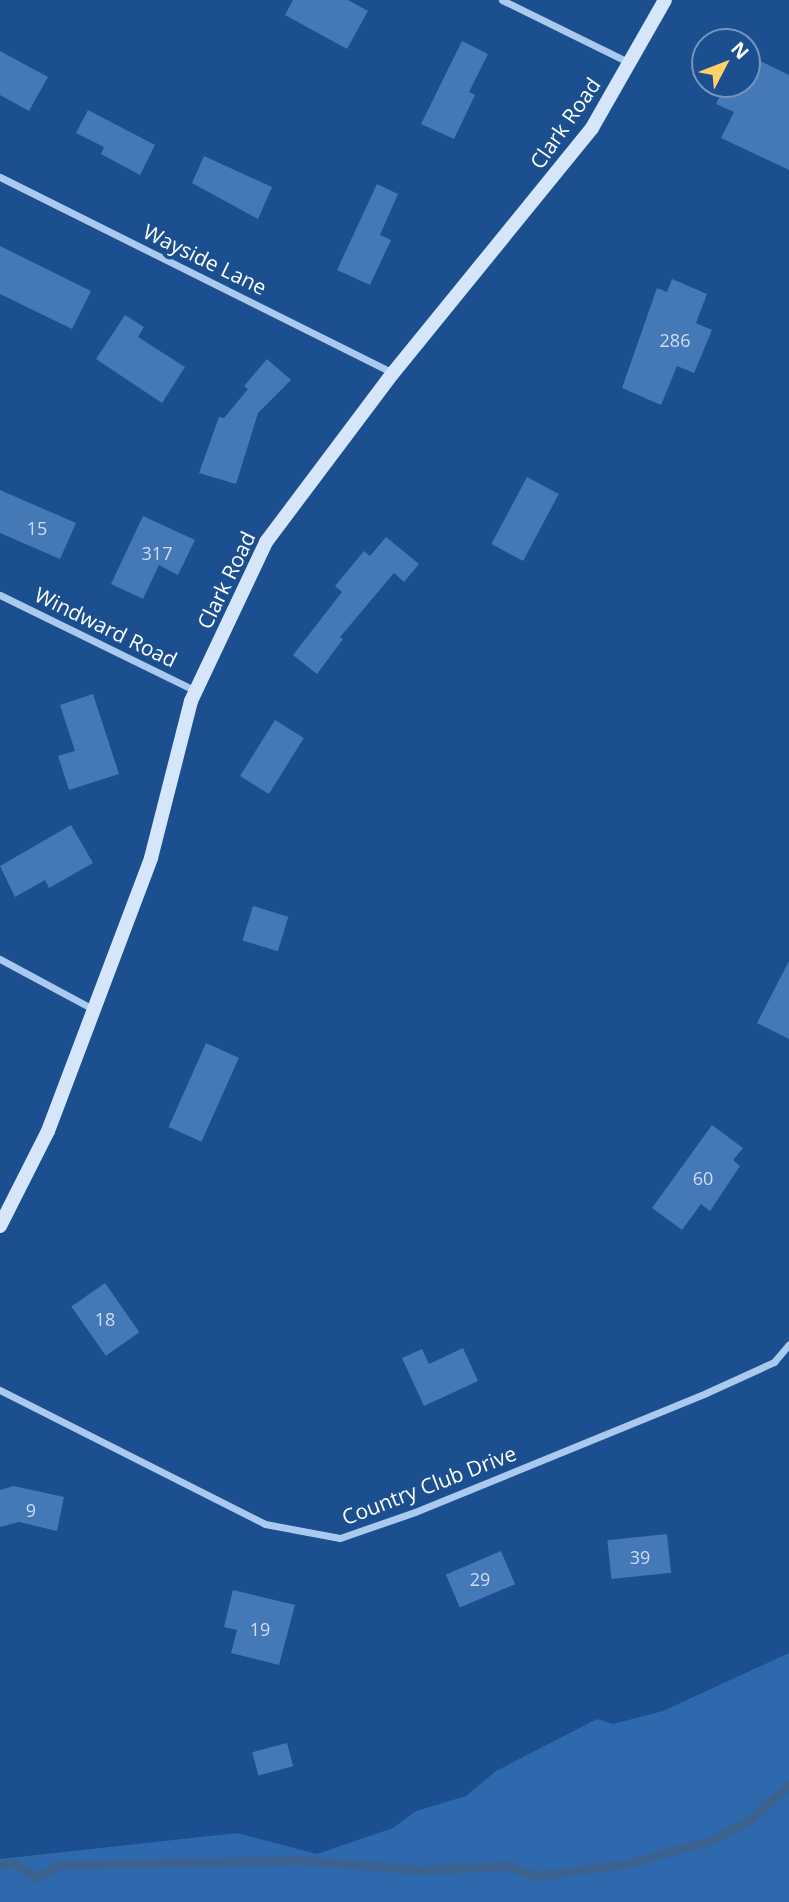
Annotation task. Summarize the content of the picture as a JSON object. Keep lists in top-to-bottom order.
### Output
{
  "streets": {
    "street": [
      "Clark Road",
      "Wayside Lane",
      "Windward Road",
      "Country Club Drive"
    ]
  },
  "crossings": [
    ["Clark Road", "Wayside Lane"],
    ["Clark Road", "Windward Road"]
  ],
  "house_numbers": [
    "286",
    "15",
    "317",
    "60",
    "18",
    "9",
    "39",
    "29",
    "19"
  ],
  "north": "top right"
}
